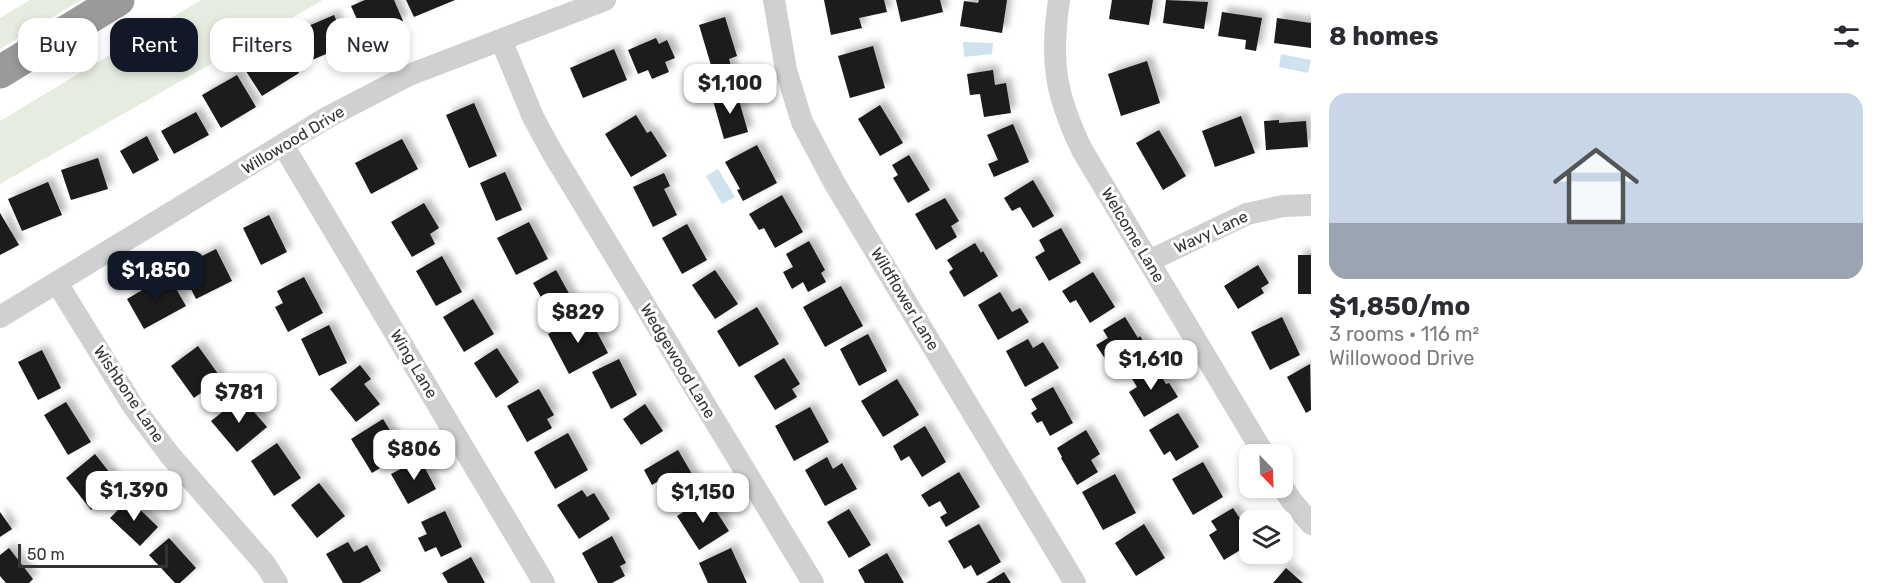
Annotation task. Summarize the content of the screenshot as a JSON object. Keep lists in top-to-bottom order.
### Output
{
  "streets": {
    "street": [
      "Willowood Drive",
      "Wavy Lane",
      "Welcome Lane",
      "Wildflower Lane",
      "Wedgewood Lane",
      "Wing Lane",
      "Wishbone Lane"
    ]
  },
  "crossings": [
    ["Willowood Drive", "Wedgewood Lane"],
    ["Willowood Drive", "Wing Lane"],
    ["Willowood Drive", "Wishbone Lane"],
    ["Wavy Lane", "Welcome Lane"]
  ],
  "scale_bar": "50 m",
  "north": "bottom right",
  "page": {
    "heading": "8 homes",
    "chip": [
      "Buy",
      "Rent",
      "Filters",
      "New"
    ],
    "price": [
      "$1,100",
      "$1,850",
      "$829",
      "$1,610",
      "$781",
      "$806",
      "$1,390",
      "$1,150"
    ],
    "list": [
      {
        "name": "$1,850/mo",
        "note": "3 rooms · 116 m² · Willowood Drive"
      }
    ],
    "scale": "50 m"
  }
}
